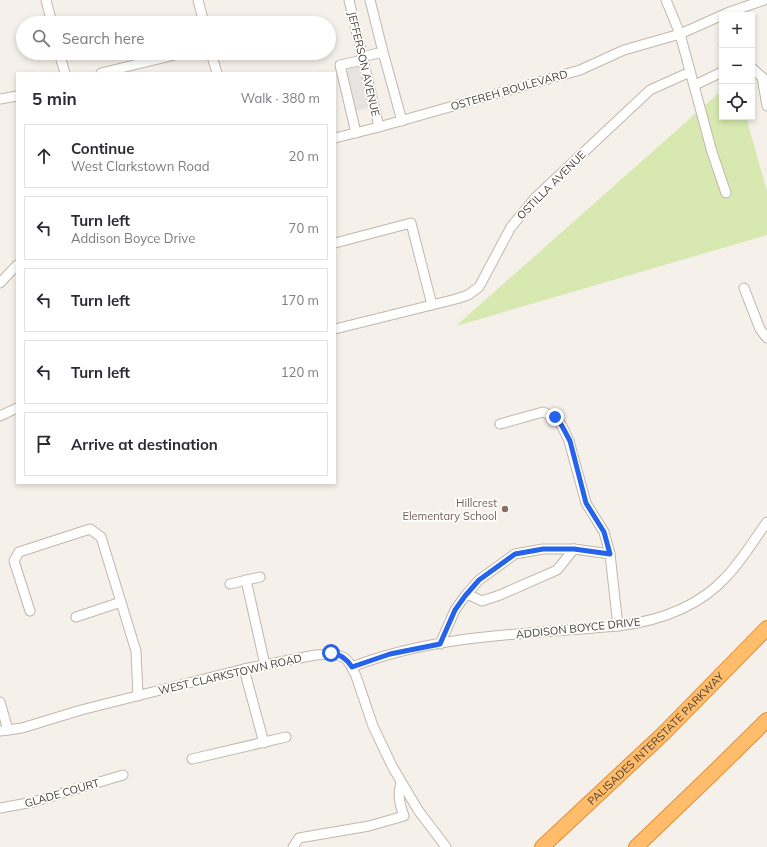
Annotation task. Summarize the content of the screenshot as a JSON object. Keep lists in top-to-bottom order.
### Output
{
  "streets": {
    "highway": ["PALISADES INTERSTATE PARKWAY"],
    "street": [
      "JEFFERSON AVENUE",
      "OSTEREH BOULEVARD",
      "OSTILLA AVENUE",
      "ADDISON BOYCE DRIVE",
      "WEST CLARKSTOWN ROAD",
      "GLADE COURT"
    ]
  },
  "crossings": [
    ["JEFFERSON AVENUE", "OSTEREH BOULEVARD"],
    ["ADDISON BOYCE DRIVE", "WEST CLARKSTOWN ROAD"]
  ],
  "places": ["Hillcrest Elementary School"],
  "page": {
    "map_buttons": ["+", "−"],
    "search": "Search here",
    "heading": ["5 min", "Walk · 380 m"],
    "list": [
      ["Continue", "West Clarkstown Road", "20 m"],
      ["Turn left", "Addison Boyce Drive", "70 m"],
      ["Turn left", "170 m"],
      ["Turn left", "120 m"],
      "Arrive at destination"
    ]
  }
}
